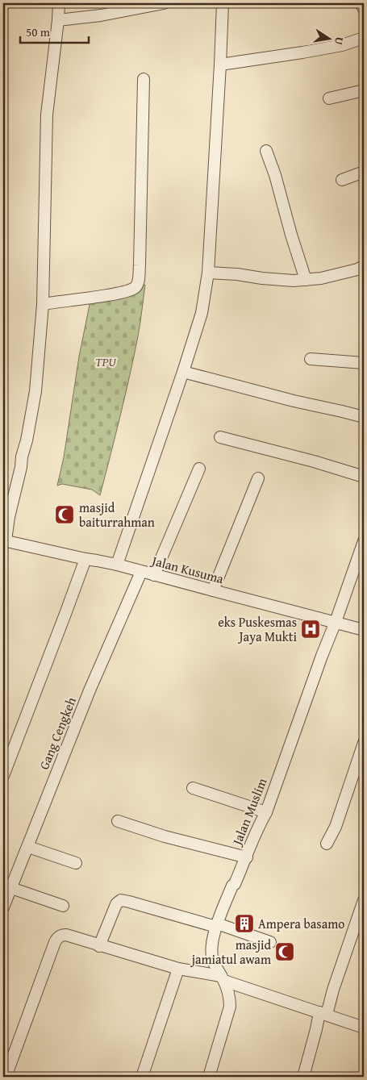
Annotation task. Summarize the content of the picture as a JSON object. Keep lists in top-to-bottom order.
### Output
{
  "streets": {
    "street": ["Jalan Kusuma", "Gang Cengkeh", "Jalan Muslim"]
  },
  "crossings": [
    ["Jalan Kusuma", "Gang Cengkeh"],
    ["Jalan Kusuma", "Jalan Muslim"]
  ],
  "parks": ["TPU"],
  "places": {
    "mosque": ["masjid baiturrahman", "masjid jamiatul awam"],
    "hospital": ["eks Puskesmas Jaya Mukti"],
    "building": ["Ampera basamo"]
  },
  "scale_bar": "50 m",
  "north": "right"
}
